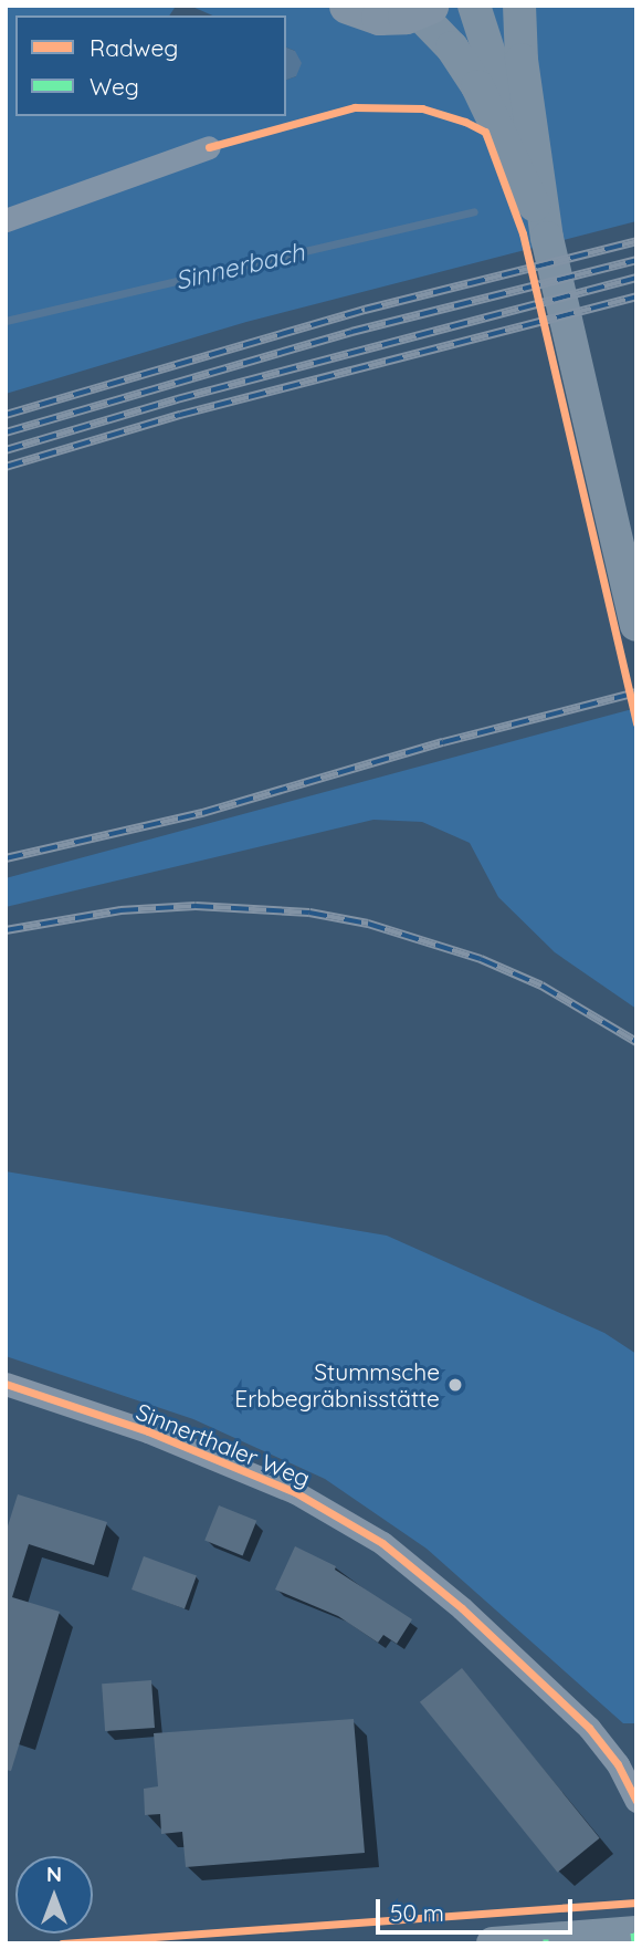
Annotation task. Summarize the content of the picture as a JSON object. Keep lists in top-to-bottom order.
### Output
{
  "streets": {
    "street": ["Sinnerthaler Weg"]
  },
  "water": ["Sinnerbach"],
  "places": ["Stummsche Erbbegräbnisstätte"],
  "legend": ["Radweg", "Weg"],
  "scale_bar": "50 m",
  "north": "top"
}
